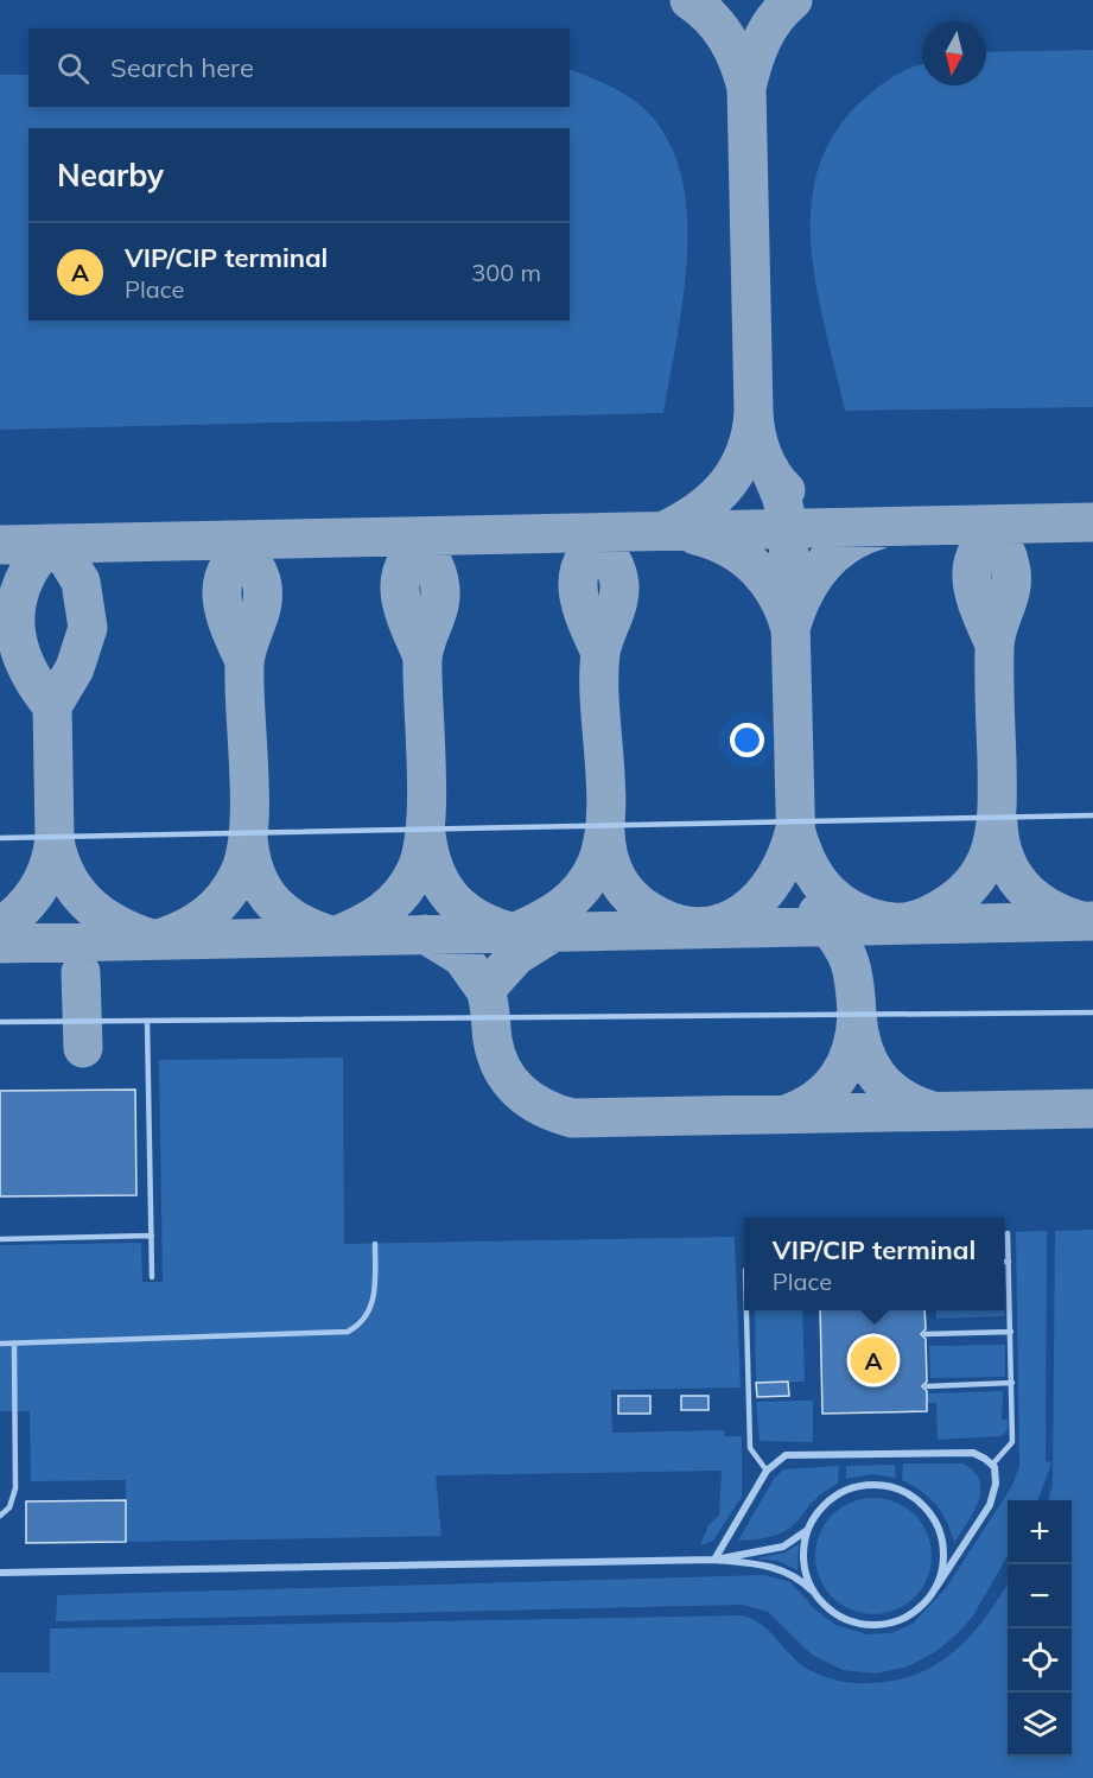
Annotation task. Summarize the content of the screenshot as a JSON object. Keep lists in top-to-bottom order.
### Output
{
  "north": "bottom",
  "page": {
    "search": "Search here",
    "heading": "Nearby",
    "list": [
      {
        "mark": "A",
        "name": "VIP/CIP terminal",
        "note": "Place",
        "value": "300 m"
      }
    ],
    "popup": ["VIP/CIP terminal", "Place"],
    "pins": "A",
    "map_buttons": ["+", "−"]
  }
}
